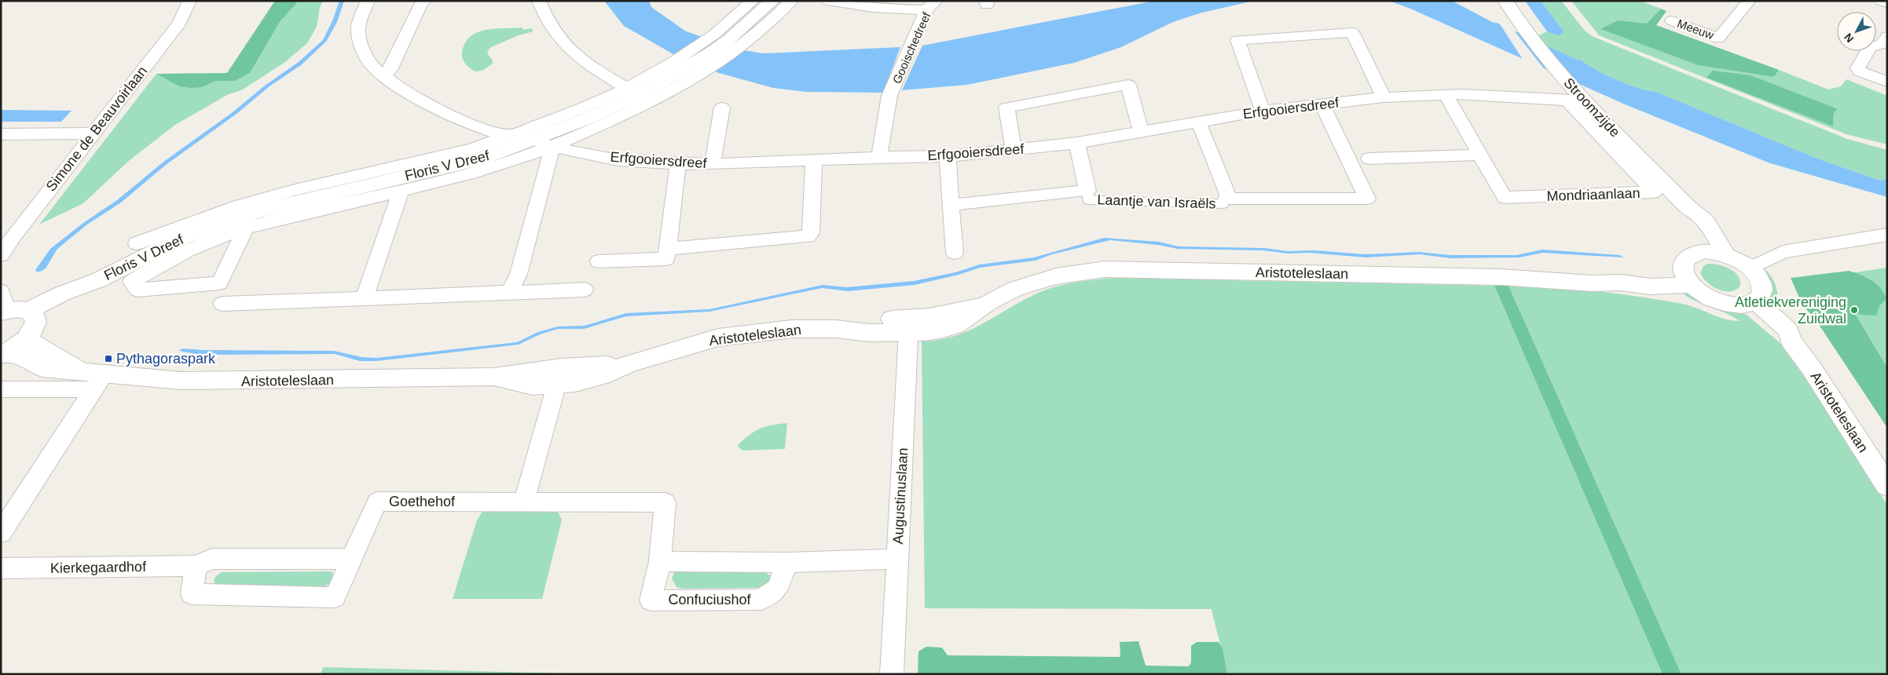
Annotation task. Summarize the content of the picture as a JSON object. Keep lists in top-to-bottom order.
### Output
{
  "streets": {
    "street": [
      "Meeuw",
      "Gooischedreef",
      "Stroomzijde",
      "Erfgooiersdreef",
      "Simone de Beauvoirlaan",
      "Floris V Dreef",
      "Mondriaanlaan",
      "Laantje van Israëls",
      "Aristoteleslaan",
      "Augustinuslaan",
      "Goethehof",
      "Kierkegaardhof",
      "Confuciushof"
    ]
  },
  "crossings": [
    ["Gooischedreef", "Erfgooiersdreef"],
    ["Stroomzijde", "Erfgooiersdreef"],
    ["Stroomzijde", "Mondriaanlaan"],
    ["Erfgooiersdreef", "Floris V Dreef"],
    ["Erfgooiersdreef", "Mondriaanlaan"],
    ["Erfgooiersdreef", "Laantje van Israëls"],
    ["Floris V Dreef", "Aristoteleslaan"],
    ["Aristoteleslaan", "Augustinuslaan"],
    ["Goethehof", "Kierkegaardhof"],
    ["Goethehof", "Confuciushof"]
  ],
  "places": {
    "other": ["Atletiekvereniging Zuidwal"],
    "transit": ["Pythagoraspark"]
  },
  "north": "bottom left"
}
